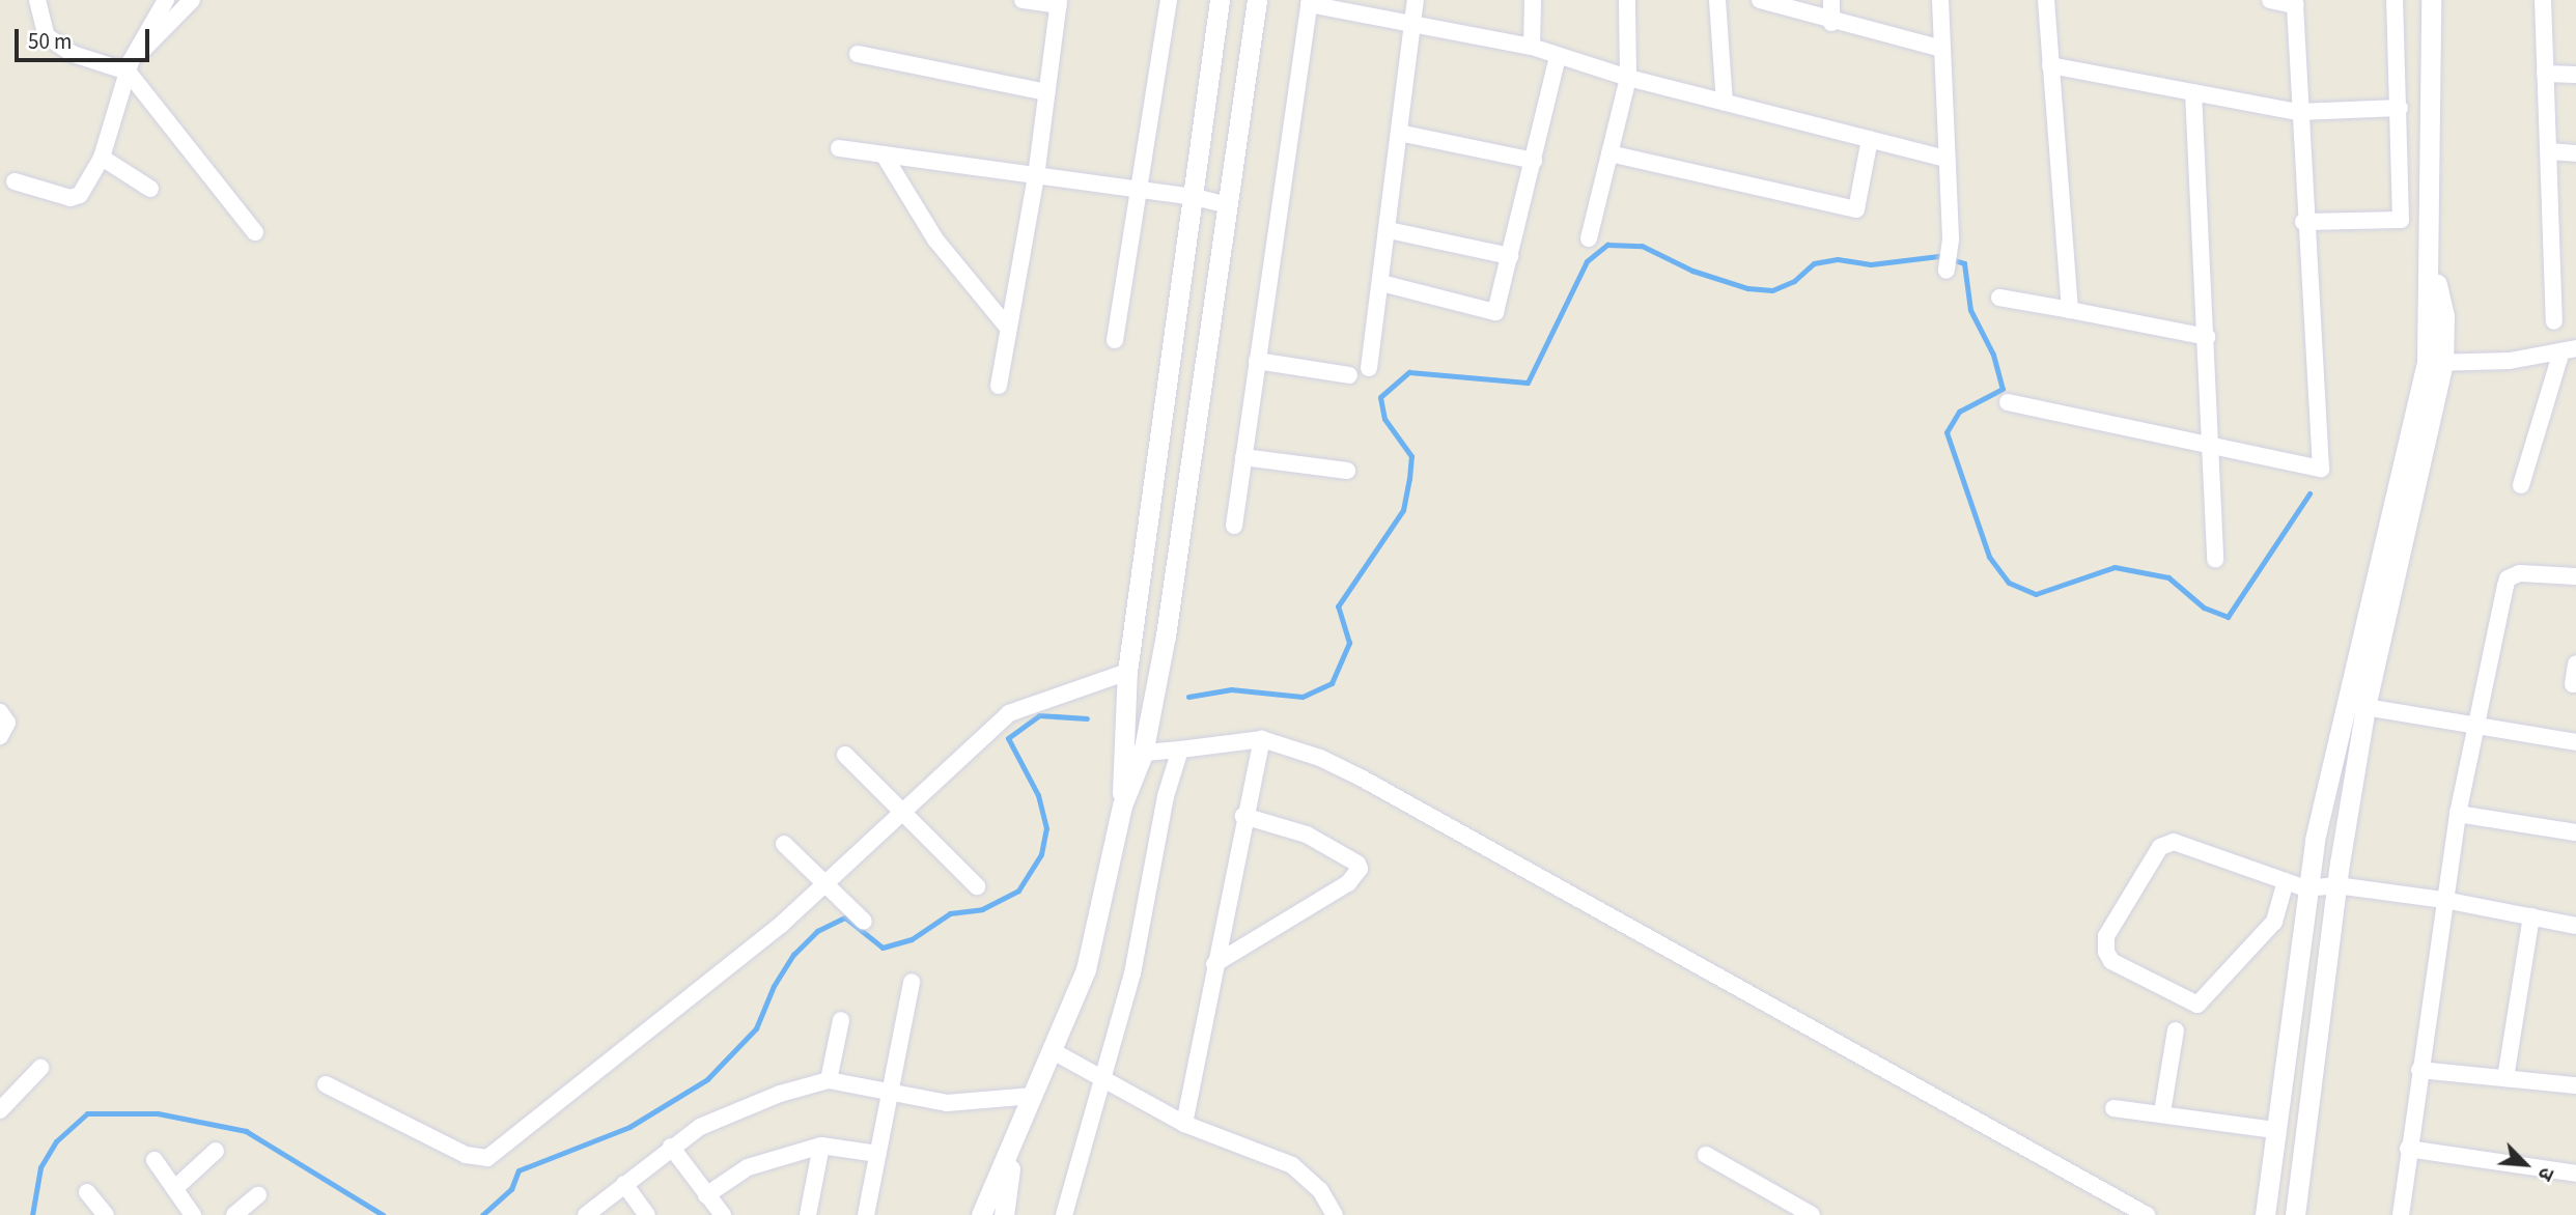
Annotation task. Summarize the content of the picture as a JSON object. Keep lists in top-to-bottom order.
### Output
{
  "scale_bar": "50 m",
  "north": "bottom right"
}
